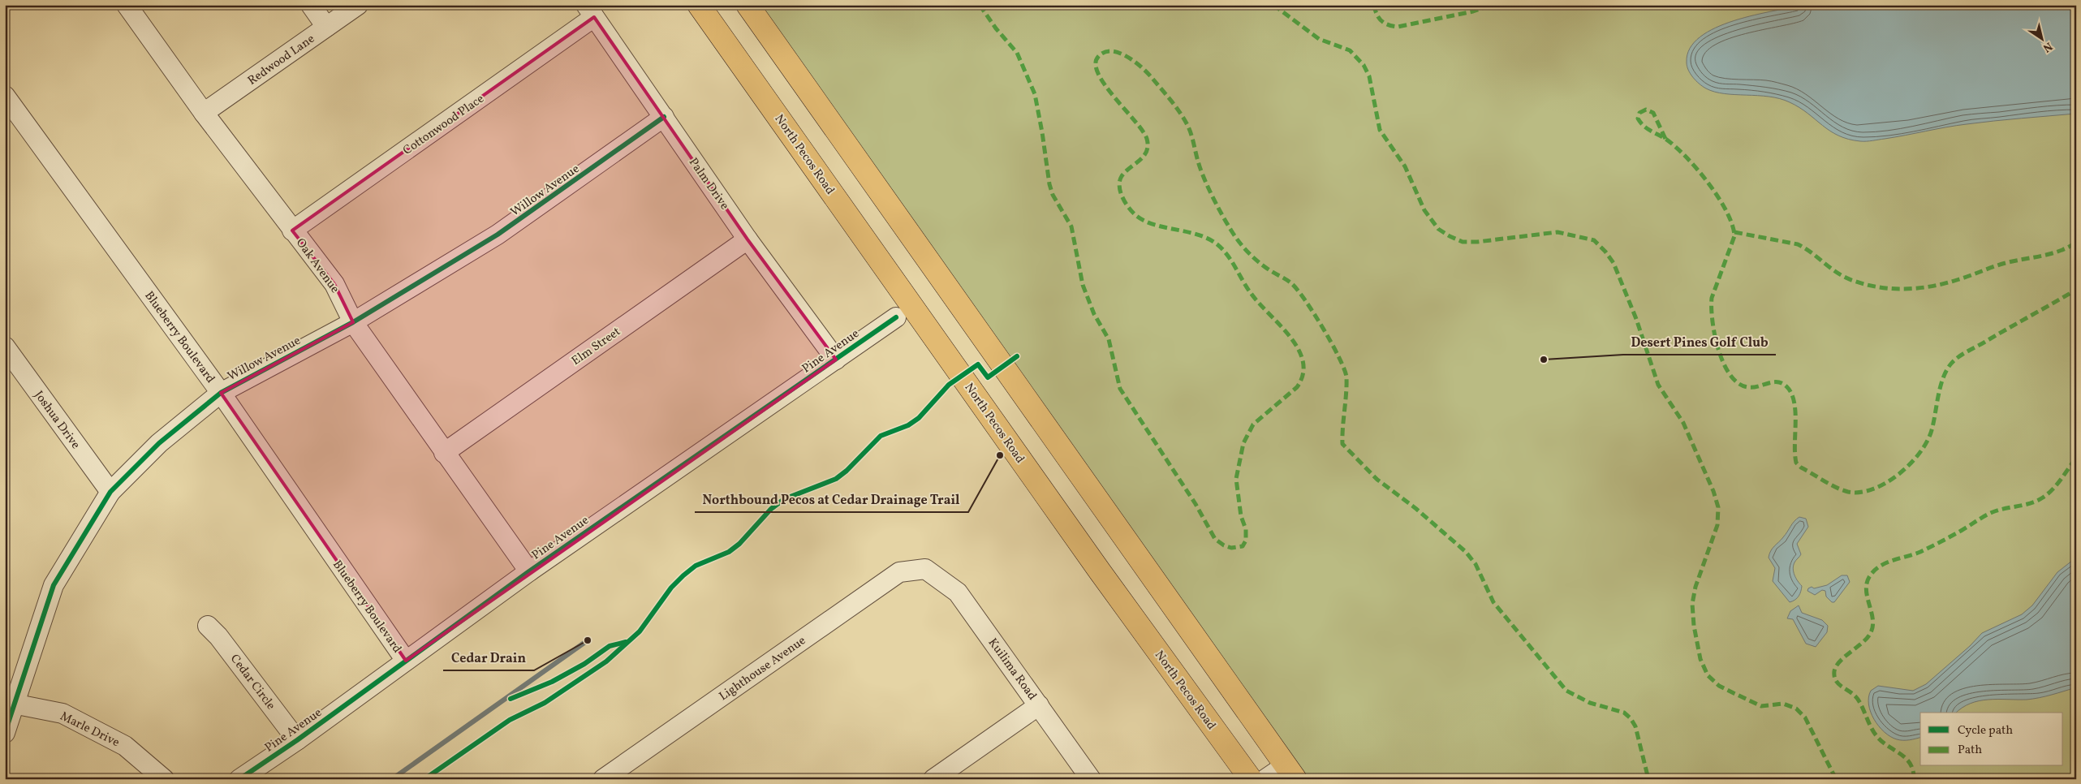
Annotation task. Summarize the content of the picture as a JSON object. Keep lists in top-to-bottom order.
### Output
{
  "streets": {
    "main road": ["North Pecos Road"],
    "street": [
      "Redwood Lane",
      "Cottonwood Place",
      "Palm Drive",
      "Willow Avenue",
      "Oak Avenue",
      "Blueberry Boulevard",
      "Elm Street",
      "Pine Avenue",
      "Joshua Drive",
      "Lighthouse Avenue",
      "Kuilima Road",
      "Cedar Circle",
      "Marle Drive"
    ]
  },
  "crossings": [
    ["Redwood Lane", "Oak Avenue"],
    ["Cottonwood Place", "Palm Drive"],
    ["Cottonwood Place", "Oak Avenue"],
    ["Palm Drive", "Willow Avenue"],
    ["Palm Drive", "Elm Street"],
    ["Palm Drive", "Pine Avenue"],
    ["Willow Avenue", "Oak Avenue"],
    ["Willow Avenue", "Blueberry Boulevard"],
    ["Willow Avenue", "Joshua Drive"],
    ["Willow Avenue", "Marle Drive"],
    ["Oak Avenue", "Elm Street"],
    ["Oak Avenue", "Pine Avenue"],
    ["Blueberry Boulevard", "Pine Avenue"],
    ["Pine Avenue", "Cedar Circle"],
    ["Lighthouse Avenue", "Kuilima Road"]
  ],
  "places": ["Desert Pines Golf Club", "Northbound Pecos at Cedar Drainage Trail", "Cedar Drain"],
  "legend": ["Cycle path", "Path"],
  "north": "bottom right"
}
